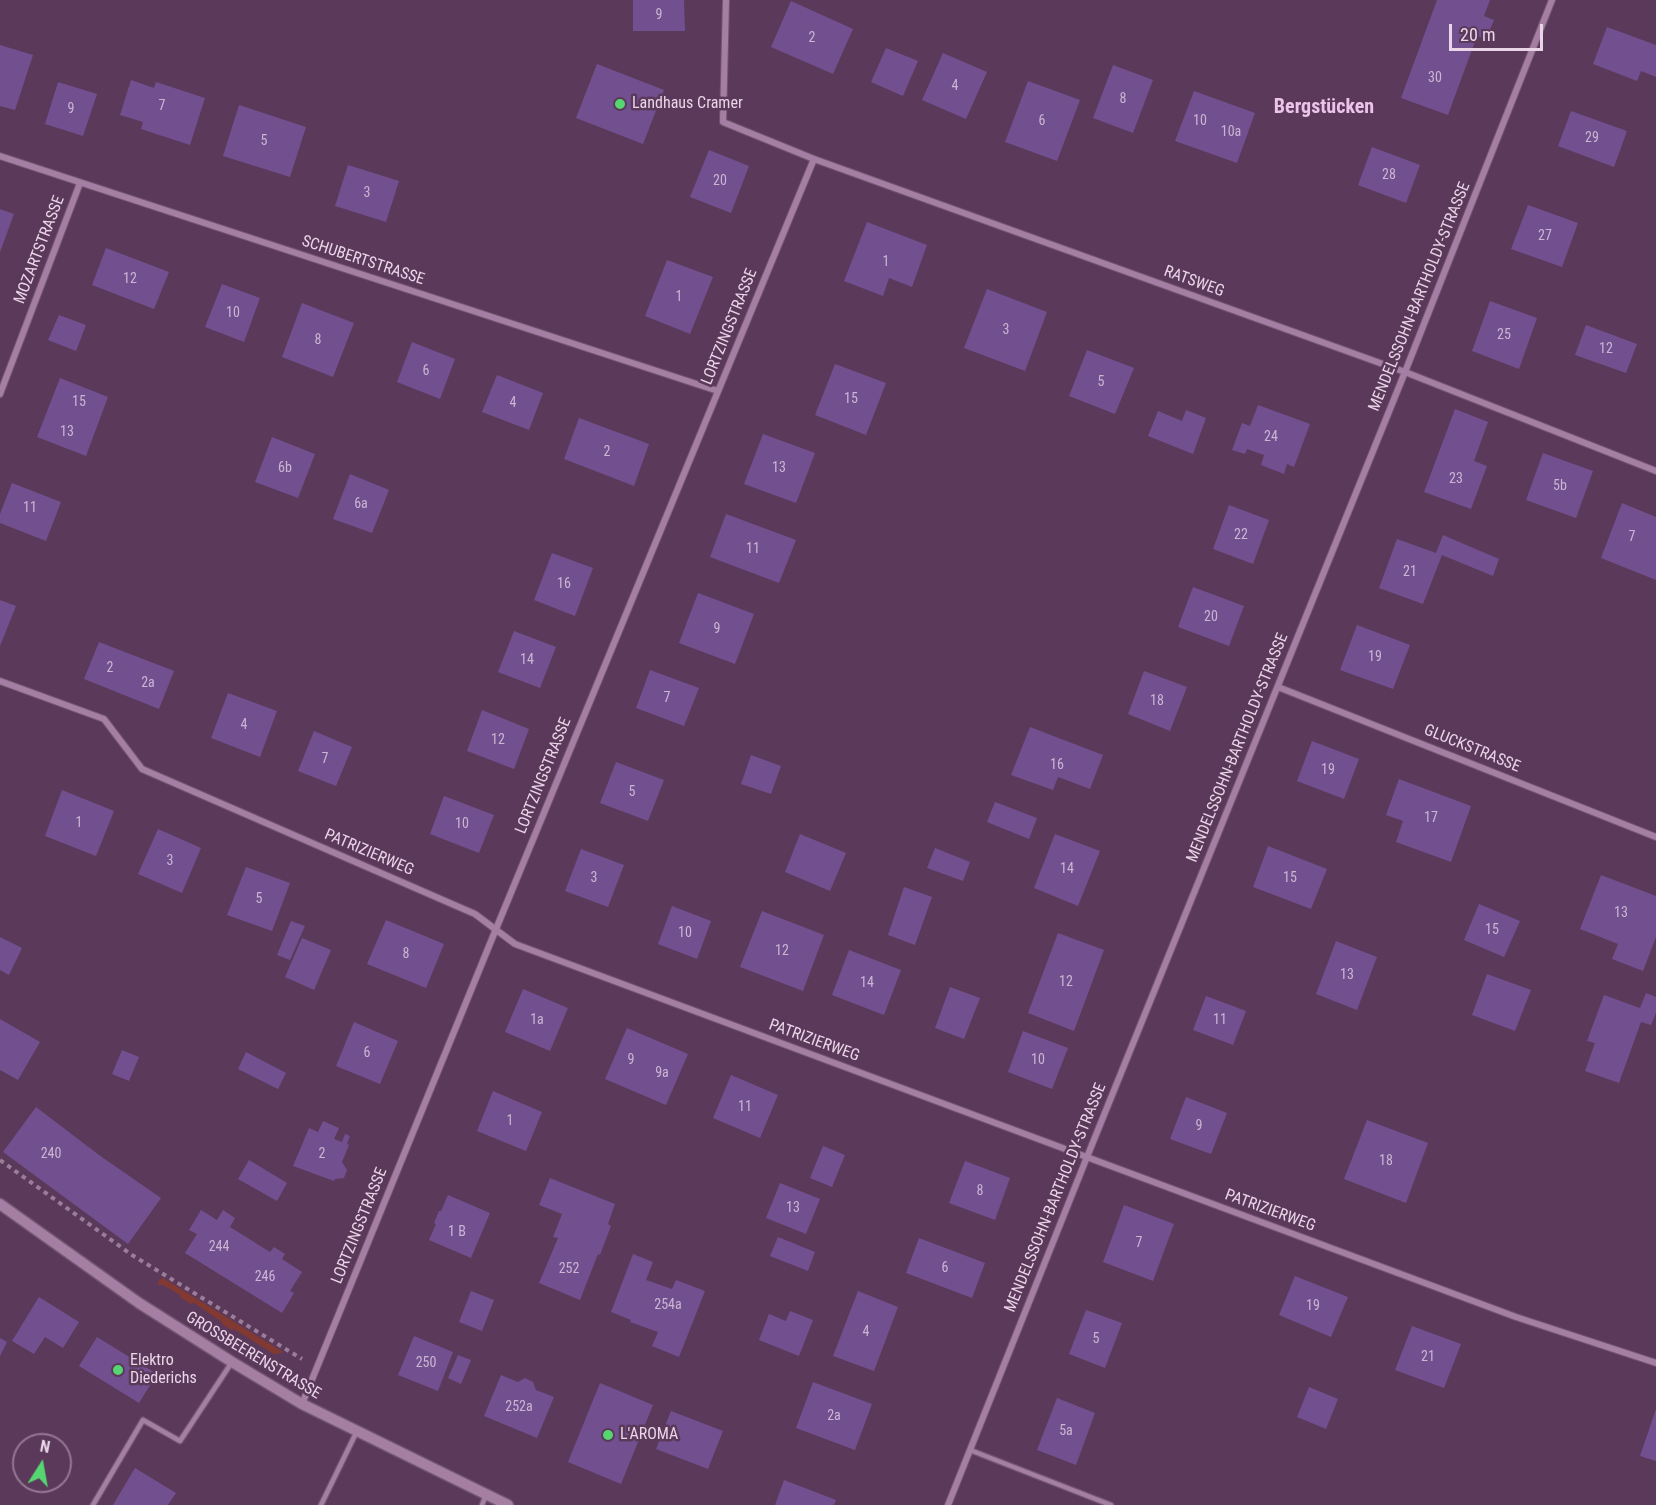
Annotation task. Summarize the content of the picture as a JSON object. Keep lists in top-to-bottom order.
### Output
{
  "streets": {
    "street": [
      "MOZARTSTRASSE",
      "SCHUBERTSTRASSE",
      "RATSWEG",
      "MENDELSSOHN-BARTHOLDY-STRASSE",
      "LORTZINGSTRASSE",
      "GLUCKSTRASSE",
      "PATRIZIERWEG",
      "GROSSBEERENSTRASSE"
    ]
  },
  "crossings": [
    ["MOZARTSTRASSE", "SCHUBERTSTRASSE"],
    ["SCHUBERTSTRASSE", "LORTZINGSTRASSE"],
    ["RATSWEG", "MENDELSSOHN-BARTHOLDY-STRASSE"],
    ["RATSWEG", "LORTZINGSTRASSE"],
    ["MENDELSSOHN-BARTHOLDY-STRASSE", "GLUCKSTRASSE"],
    ["MENDELSSOHN-BARTHOLDY-STRASSE", "PATRIZIERWEG"],
    ["LORTZINGSTRASSE", "PATRIZIERWEG"],
    ["LORTZINGSTRASSE", "GROSSBEERENSTRASSE"]
  ],
  "districts": ["Bergstücken"],
  "places": ["Landhaus Cramer", "Elektro Diederichs", "L'AROMA"],
  "house_numbers": [
    "9",
    "2",
    "30",
    "4",
    "8",
    "7",
    "9",
    "6",
    "10",
    "10a",
    "29",
    "5",
    "28",
    "20",
    "3",
    "27",
    "1",
    "12",
    "1",
    "10",
    "3",
    "25",
    "8",
    "12",
    "6",
    "5",
    "15",
    "15",
    "4",
    "13",
    "24",
    "2",
    "6b",
    "13",
    "23",
    "5b",
    "6a",
    "11",
    "22",
    "7",
    "11",
    "21",
    "16",
    "20",
    "9",
    "19",
    "14",
    "2",
    "2a",
    "7",
    "18",
    "4",
    "12",
    "7",
    "16",
    "19",
    "5",
    "17",
    "1",
    "10",
    "3",
    "14",
    "3",
    "15",
    "5",
    "13",
    "15",
    "10",
    "12",
    "8",
    "13",
    "12",
    "14",
    "1a",
    "11",
    "6",
    "9",
    "10",
    "9a",
    "11",
    "1",
    "9",
    "240",
    "2",
    "18",
    "8",
    "13",
    "1 B",
    "7",
    "244",
    "6",
    "252",
    "246",
    "254a",
    "19",
    "4",
    "5",
    "21",
    "250",
    "252a",
    "2a",
    "5a"
  ],
  "scale_bar": "20 m",
  "north": "top"
}
